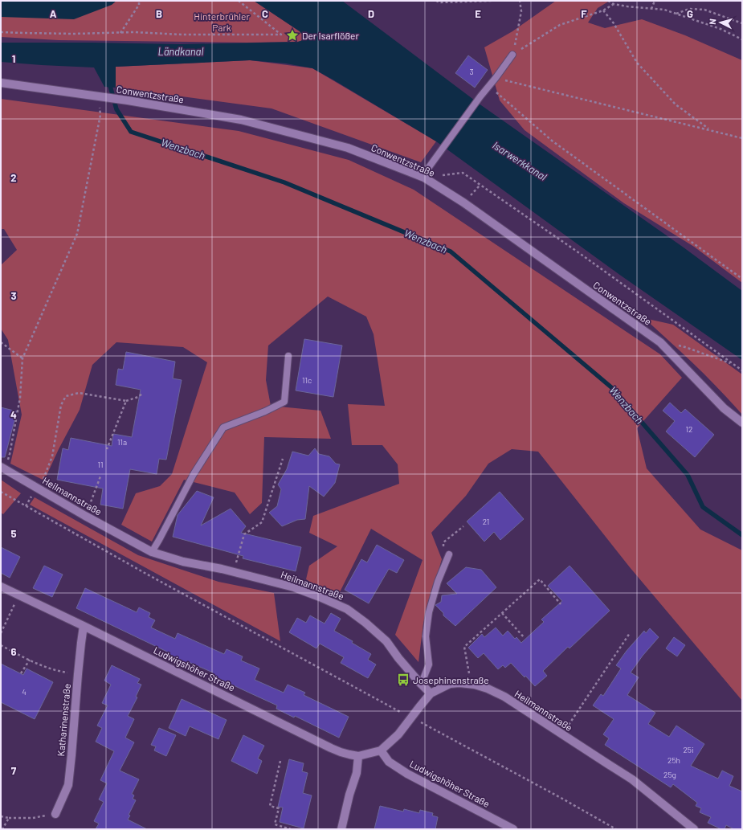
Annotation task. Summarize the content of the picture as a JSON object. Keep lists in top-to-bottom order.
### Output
{
  "streets": {
    "street": [
      "Conwentzstraße",
      "Heilmannstraße",
      "Ludwigshöher Straße",
      "Katharinenstraße"
    ]
  },
  "crossings": [
    ["Heilmannstraße", "Ludwigshöher Straße"],
    ["Ludwigshöher Straße", "Katharinenstraße"]
  ],
  "water": ["Ländkanal", "Wenzbach", "Isarwerkkanal"],
  "parks": ["Hinterbrühler Park"],
  "places": {
    "place": ["Der Isarflößer"],
    "bus stop": ["Josephinenstraße"]
  },
  "house_numbers": [
    "3",
    "11c",
    "12",
    "11a",
    "11",
    "21",
    "4",
    "25i",
    "25h",
    "25g"
  ],
  "north": "left",
  "grid": {
    "columns": [
      "A",
      "B",
      "C",
      "D",
      "E",
      "F",
      "G"
    ],
    "rows": [
      "1",
      "2",
      "3",
      "4",
      "5",
      "6",
      "7"
    ]
  }
}
